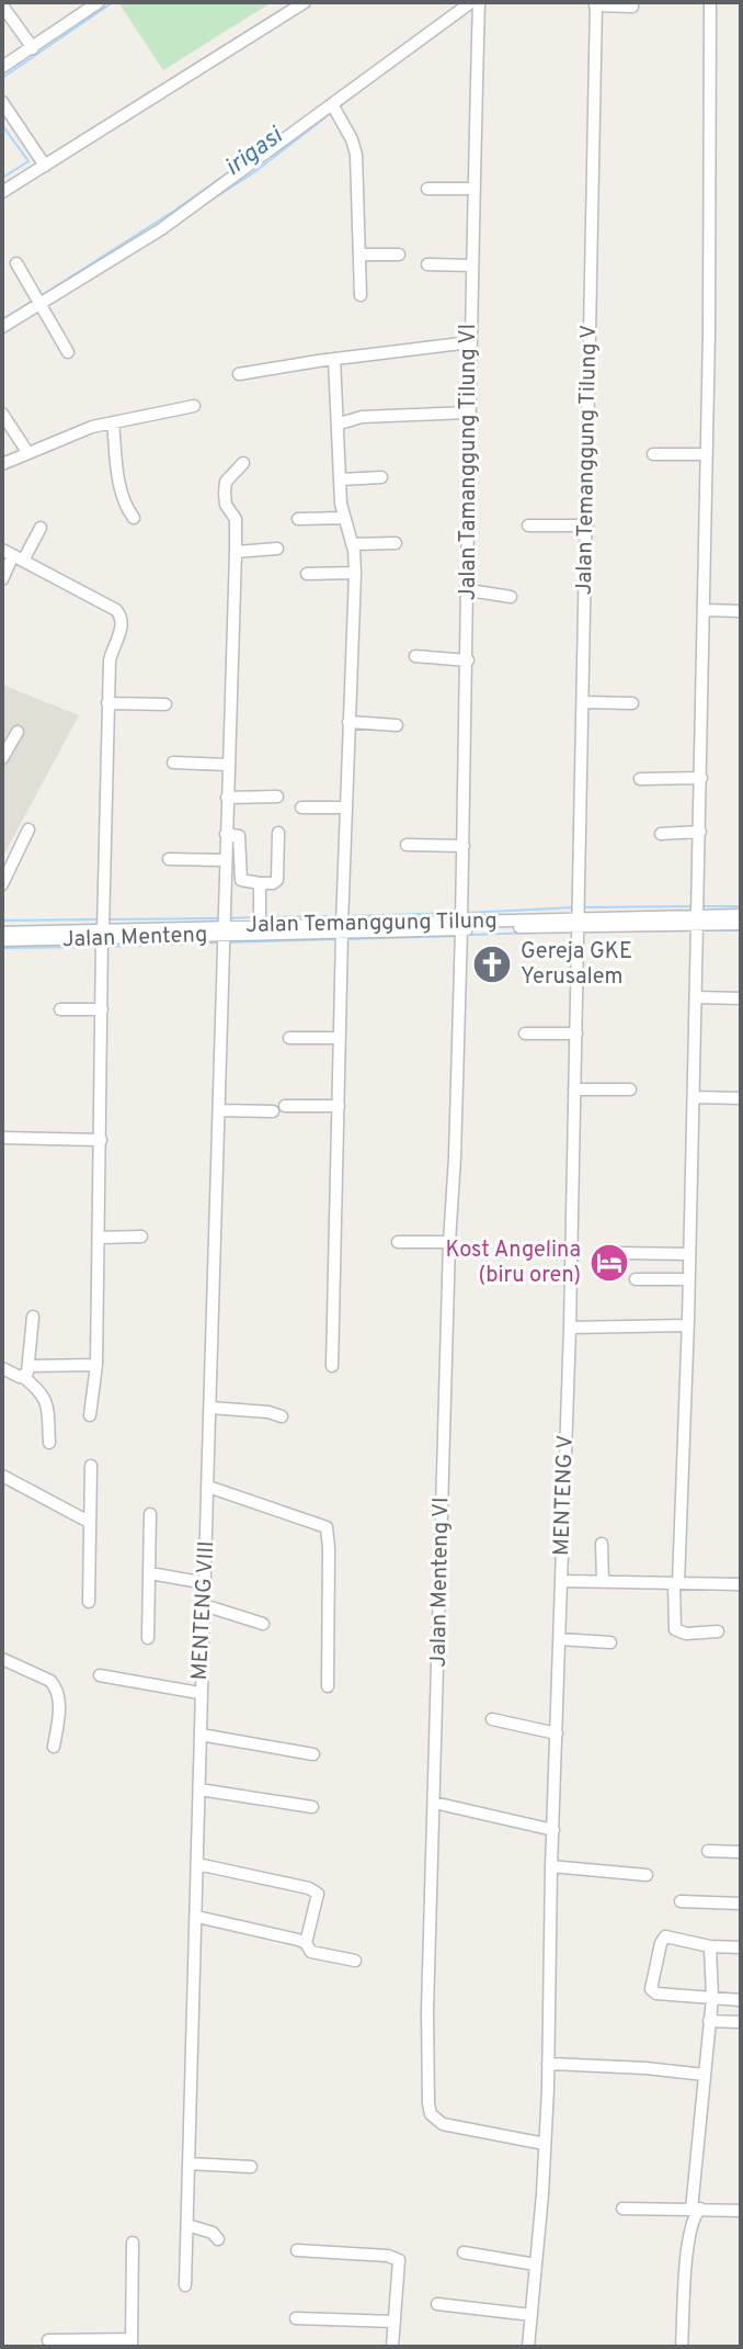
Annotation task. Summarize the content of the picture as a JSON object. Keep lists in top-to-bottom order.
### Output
{
  "streets": {
    "street": [
      "Jalan Temanggung Tilung V",
      "Jalan Tamanggung Tilung VI",
      "Jalan Temanggung Tilung",
      "Jalan Menteng",
      "MENTENG V",
      "Jalan Menteng VI",
      "MENTENG VIII"
    ]
  },
  "crossings": [
    ["Jalan Temanggung Tilung V", "Jalan Temanggung Tilung"],
    ["Jalan Temanggung Tilung V", "MENTENG V"],
    ["Jalan Tamanggung Tilung VI", "Jalan Temanggung Tilung"],
    ["Jalan Tamanggung Tilung VI", "Jalan Menteng VI"],
    ["Jalan Temanggung Tilung", "Jalan Menteng"],
    ["Jalan Temanggung Tilung", "MENTENG V"],
    ["Jalan Temanggung Tilung", "Jalan Menteng VI"],
    ["Jalan Temanggung Tilung", "MENTENG VIII"],
    ["Jalan Menteng", "MENTENG VIII"],
    ["MENTENG V", "Jalan Menteng VI"]
  ],
  "water": ["irigasi"],
  "places": {
    "church": ["Gereja GKE Yerusalem"],
    "hotel": ["Kost Angelina (biru oren)"]
  }
}
